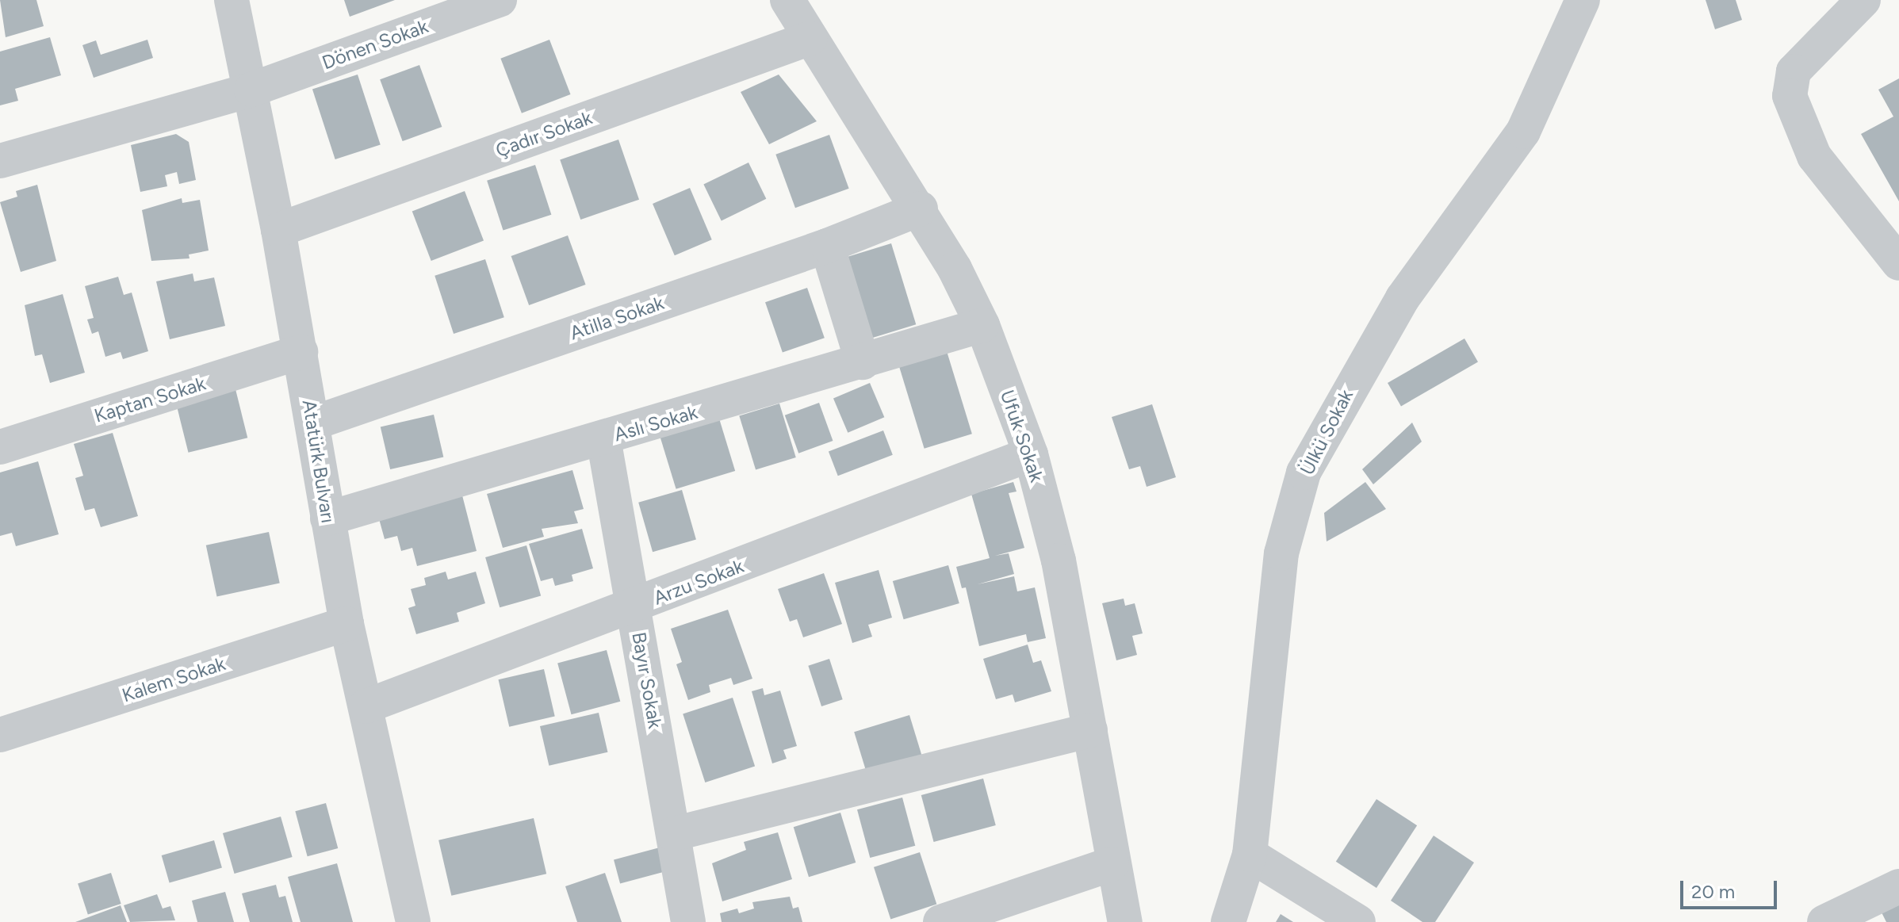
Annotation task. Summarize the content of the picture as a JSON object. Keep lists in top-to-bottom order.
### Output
{
  "streets": {
    "street": [
      "Dönen Sokak",
      "Çadır Sokak",
      "Atilla Sokak",
      "Kaptan Sokak",
      "Aslı Sokak",
      "Ülkü Sokak",
      "Ufuk Sokak",
      "Atatürk Bulvarı",
      "Arzu Sokak",
      "Kalem Sokak",
      "Bayır Sokak"
    ]
  },
  "crossings": [
    ["Dönen Sokak", "Atatürk Bulvarı"],
    ["Çadır Sokak", "Ufuk Sokak"],
    ["Çadır Sokak", "Atatürk Bulvarı"],
    ["Atilla Sokak", "Ufuk Sokak"],
    ["Atilla Sokak", "Atatürk Bulvarı"],
    ["Kaptan Sokak", "Atatürk Bulvarı"],
    ["Aslı Sokak", "Ufuk Sokak"],
    ["Aslı Sokak", "Atatürk Bulvarı"],
    ["Aslı Sokak", "Bayır Sokak"],
    ["Ufuk Sokak", "Arzu Sokak"],
    ["Atatürk Bulvarı", "Arzu Sokak"],
    ["Atatürk Bulvarı", "Kalem Sokak"],
    ["Arzu Sokak", "Bayır Sokak"]
  ],
  "scale_bar": "20 m"
}
